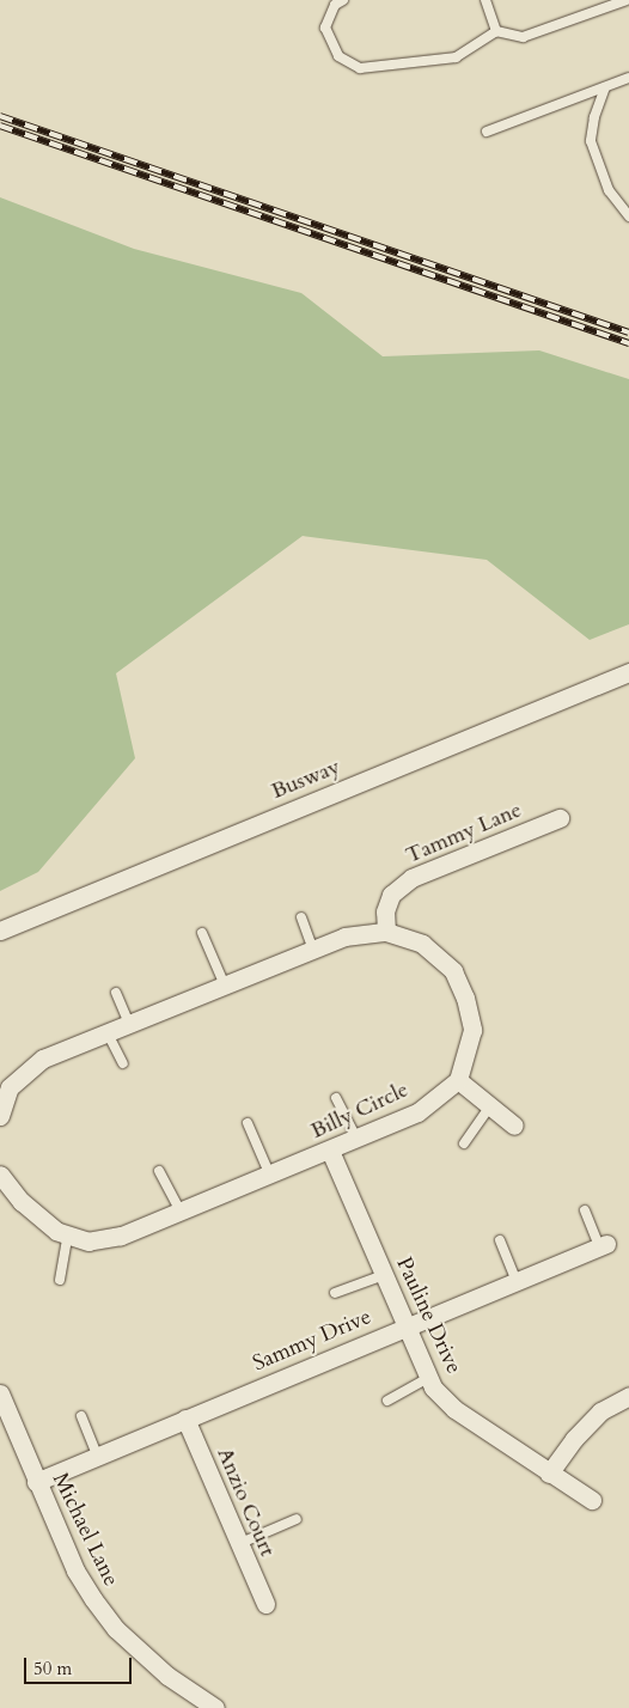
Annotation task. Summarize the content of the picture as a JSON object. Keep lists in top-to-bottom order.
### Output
{
  "streets": {
    "street": [
      "Busway",
      "Tammy Lane",
      "Billy Circle",
      "Pauline Drive",
      "Sammy Drive",
      "Anzio Court",
      "Michael Lane"
    ]
  },
  "crossings": [
    ["Billy Circle", "Pauline Drive"],
    ["Pauline Drive", "Sammy Drive"],
    ["Sammy Drive", "Anzio Court"],
    ["Sammy Drive", "Michael Lane"]
  ],
  "scale_bar": "50 m"
}
